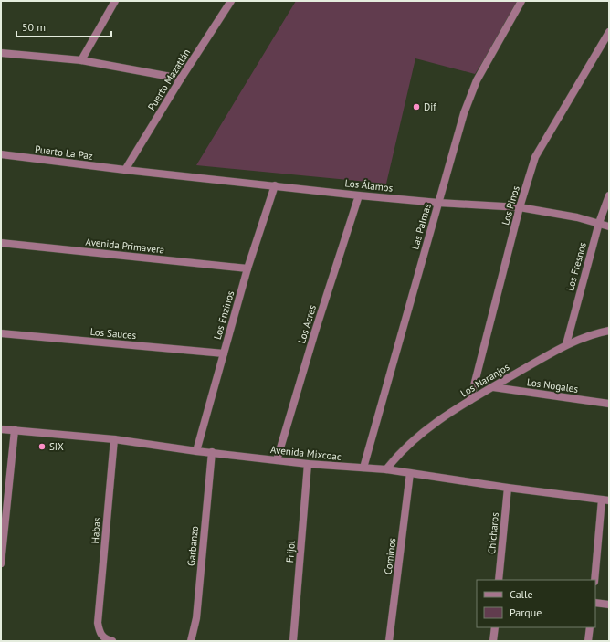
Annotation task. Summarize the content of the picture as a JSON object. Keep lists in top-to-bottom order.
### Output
{
  "streets": {
    "street": [
      "Puerto Mazatlán",
      "Puerto La Paz",
      "Los Álamos",
      "Los Pinos",
      "Las Palmas",
      "Avenida Primavera",
      "Los Fresnos",
      "Los Enzinos",
      "Los Acres",
      "Los Sauces",
      "Los Naranjos",
      "Los Nogales",
      "Avenida Mixcoac",
      "Habas",
      "Chícharos",
      "Garbanzo",
      "Frijol",
      "Cominos"
    ]
  },
  "crossings": [
    ["Puerto Mazatlán", "Puerto La Paz"],
    ["Puerto Mazatlán", "Los Álamos"],
    ["Puerto La Paz", "Los Álamos"],
    ["Los Álamos", "Los Pinos"],
    ["Los Álamos", "Las Palmas"],
    ["Los Álamos", "Los Fresnos"],
    ["Los Álamos", "Los Enzinos"],
    ["Los Álamos", "Los Acres"],
    ["Los Pinos", "Los Naranjos"],
    ["Las Palmas", "Avenida Mixcoac"],
    ["Avenida Primavera", "Los Enzinos"],
    ["Los Fresnos", "Los Naranjos"],
    ["Los Enzinos", "Los Sauces"],
    ["Los Enzinos", "Avenida Mixcoac"],
    ["Los Acres", "Avenida Mixcoac"],
    ["Los Naranjos", "Los Nogales"],
    ["Los Naranjos", "Avenida Mixcoac"],
    ["Avenida Mixcoac", "Habas"],
    ["Avenida Mixcoac", "Chícharos"],
    ["Avenida Mixcoac", "Garbanzo"],
    ["Avenida Mixcoac", "Frijol"],
    ["Avenida Mixcoac", "Cominos"]
  ],
  "places": ["Dif", "SIX"],
  "legend": ["Calle", "Parque"],
  "scale_bar": "50 m"
}
